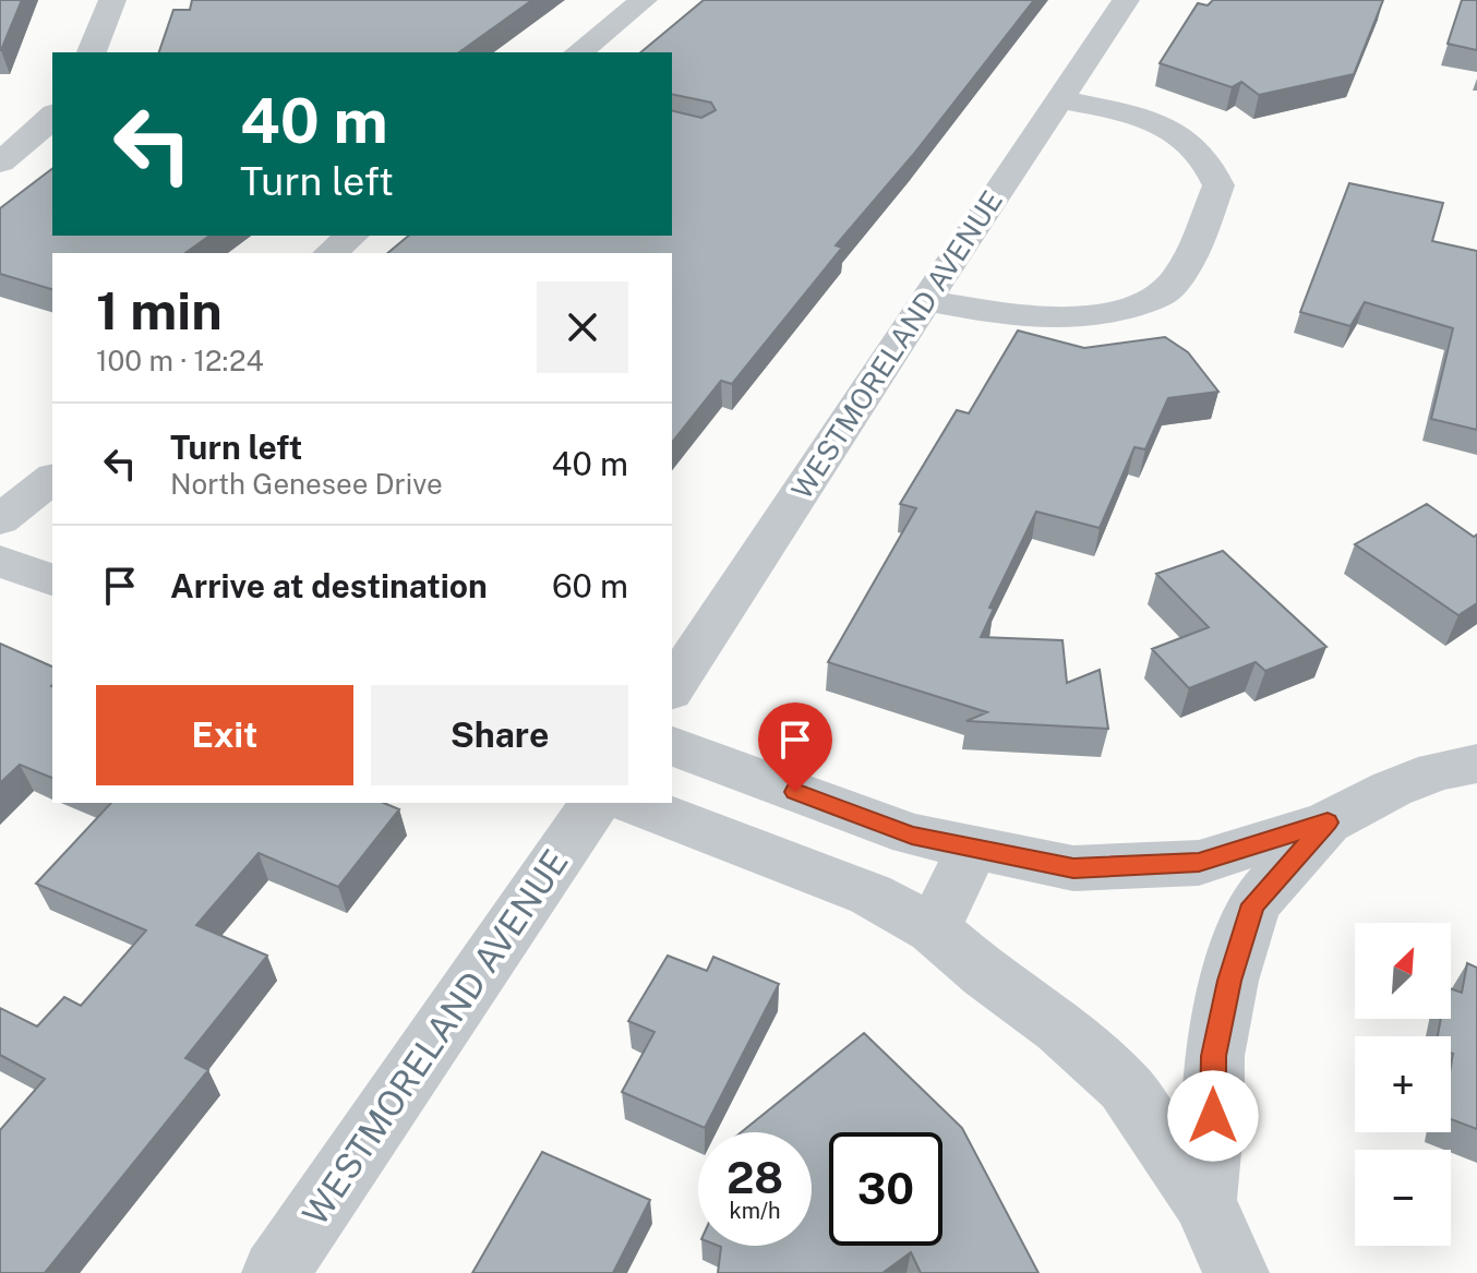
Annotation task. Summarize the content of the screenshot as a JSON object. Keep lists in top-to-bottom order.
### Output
{
  "streets": {
    "street": ["WESTMORELAND AVENUE"]
  },
  "north": "top right",
  "page": {
    "turn": ["40 m", "Turn left"],
    "heading": ["1 min", "100 m · 12:24"],
    "list": [
      {
        "name": "Turn left",
        "note": "North Genesee Drive",
        "value": "40 m"
      },
      {
        "name": "Arrive at destination",
        "value": "60 m"
      }
    ],
    "buttons": ["Exit", "Share"],
    "map_buttons": ["+", "−"],
    "speed": "28 km/h",
    "limit": "30"
  }
}
